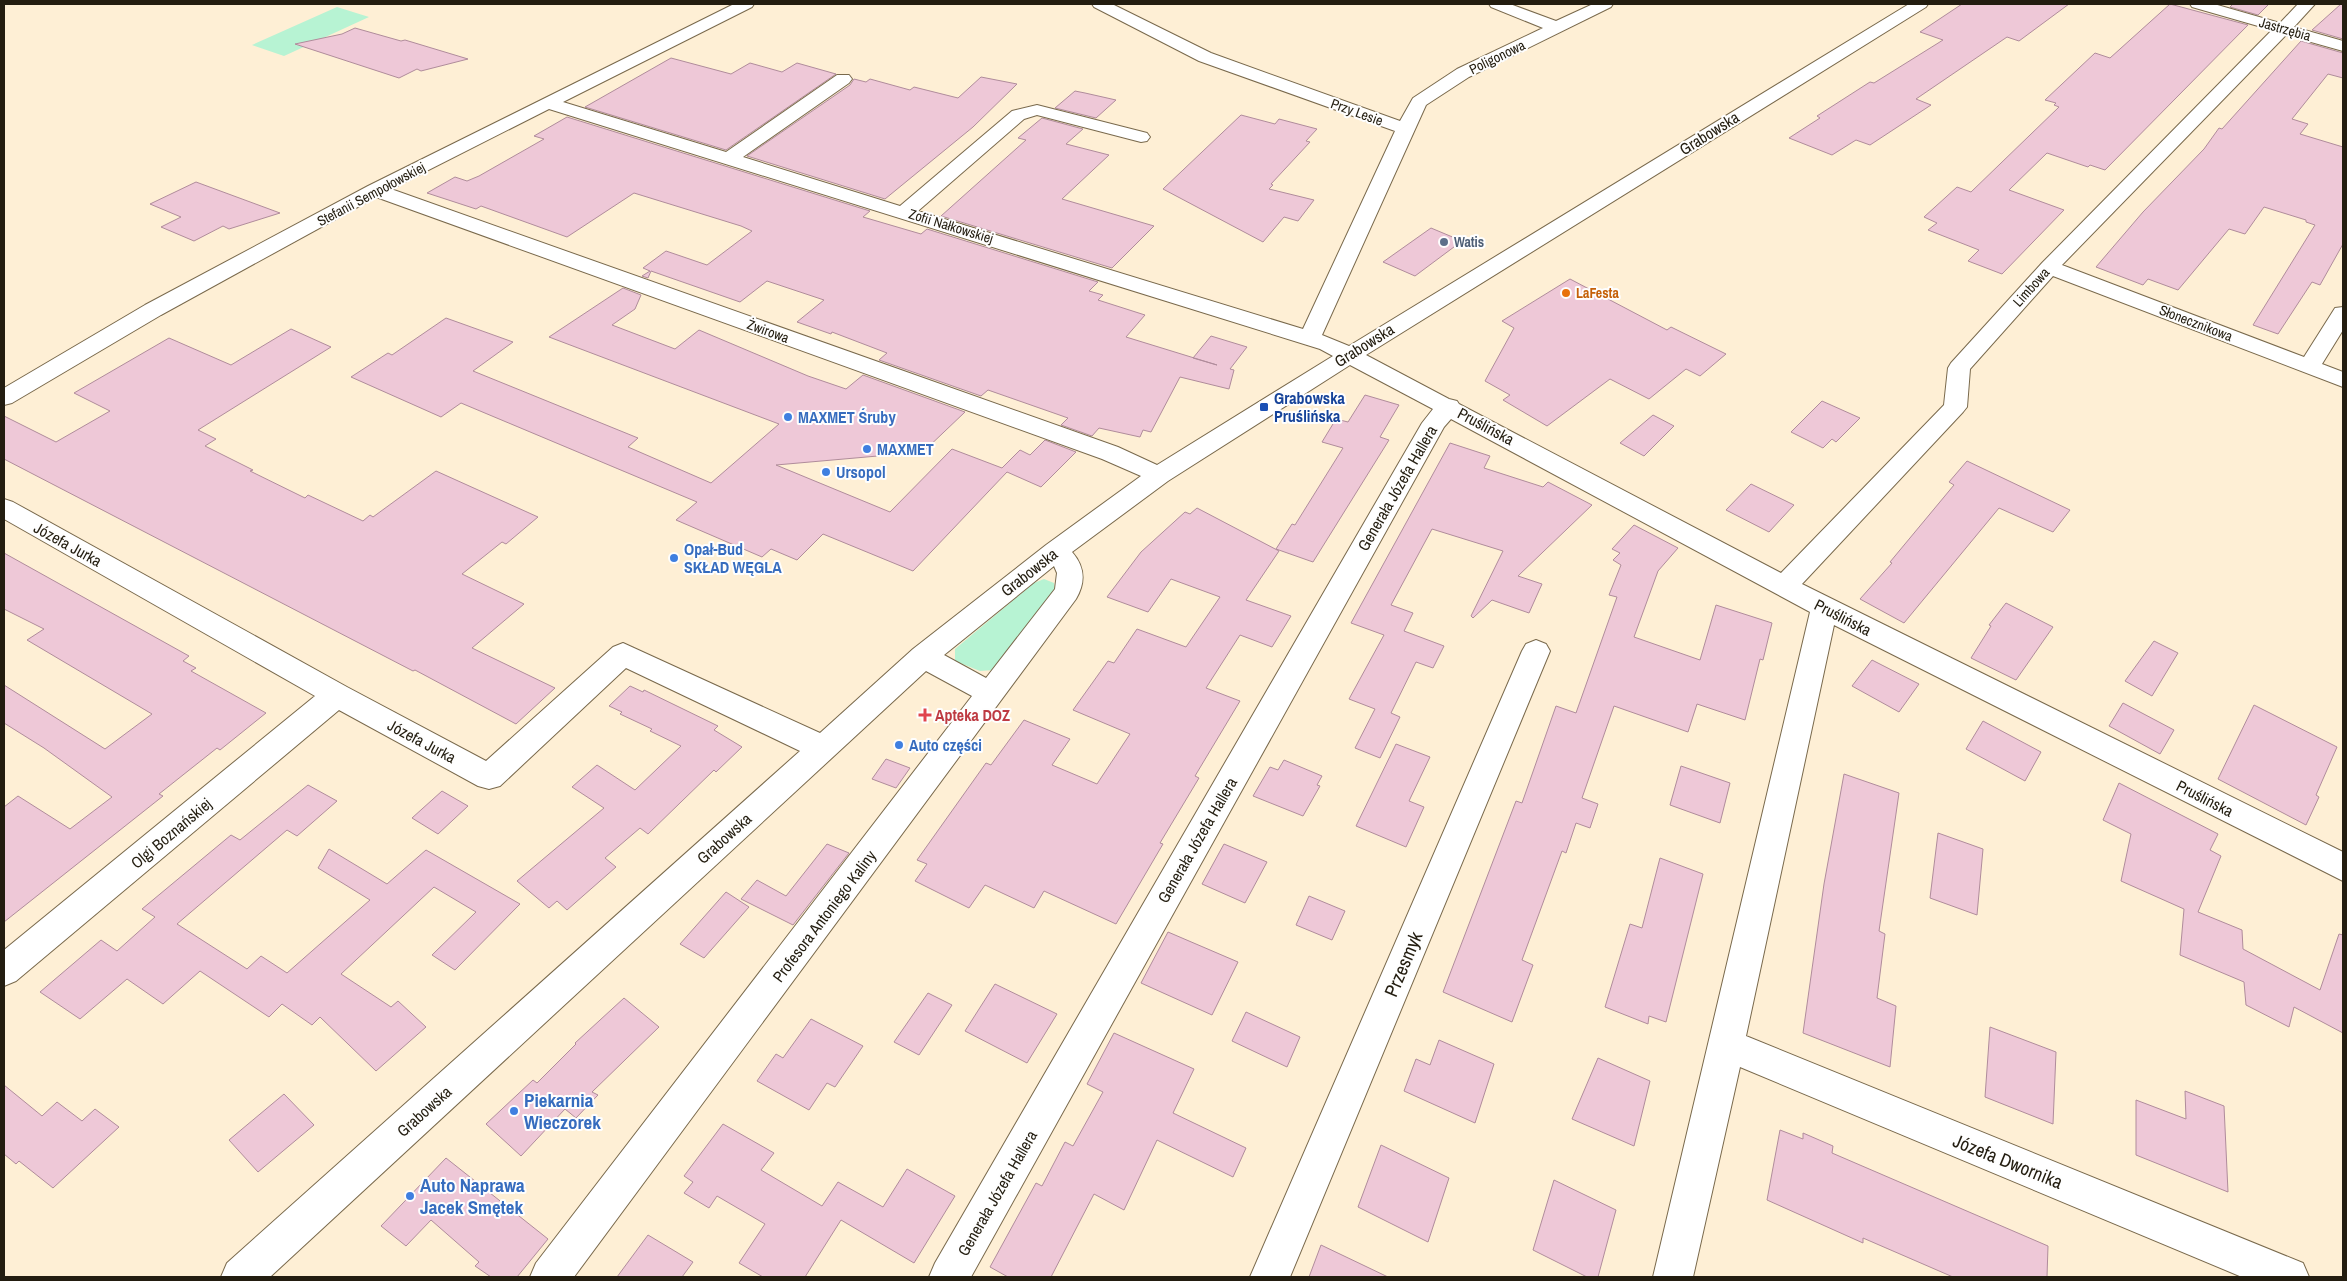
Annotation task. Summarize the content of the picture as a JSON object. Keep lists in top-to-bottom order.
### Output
{
  "streets": {
    "street": [
      "Jastrzębia",
      "Poligonowa",
      "Przy Lesie",
      "Grabowska",
      "Stefanii Sempołowskiej",
      "Zofii Nałkowskiej",
      "Limbowa",
      "Słonecznikowa",
      "Żwirowa",
      "Pruślińska",
      "Generała Józefa Hallera",
      "Józefa Jurka",
      "Olgi Boznańskiej",
      "Profesora Antoniego Kaliny",
      "Przesmyk",
      "Józefa Dwornika"
    ]
  },
  "crossings": [
    ["Jastrzębia", "Limbowa"],
    ["Poligonowa", "Przy Lesie"],
    ["Przy Lesie", "Zofii Nałkowskiej"],
    ["Grabowska", "Zofii Nałkowskiej"],
    ["Grabowska", "Żwirowa"],
    ["Grabowska", "Pruślińska"],
    ["Grabowska", "Józefa Jurka"],
    ["Grabowska", "Profesora Antoniego Kaliny"],
    ["Stefanii Sempołowskiej", "Zofii Nałkowskiej"],
    ["Stefanii Sempołowskiej", "Żwirowa"],
    ["Zofii Nałkowskiej", "Pruślińska"],
    ["Limbowa", "Słonecznikowa"],
    ["Limbowa", "Pruślińska"],
    ["Pruślińska", "Generała Józefa Hallera"],
    ["Józefa Jurka", "Olgi Boznańskiej"]
  ],
  "places": {
    "other": [
      "Watis",
      "LaFesta",
      "MAXMET Śruby",
      "MAXMET",
      "Ursopol",
      "Opał-Bud SKŁAD WĘGLA",
      "Auto części",
      "Piekarnia Wieczorek",
      "Auto Naprawa Jacek Smętek"
    ],
    "transit": ["Grabowska Pruślińska"],
    "health": ["Apteka DOZ"]
  }
}
